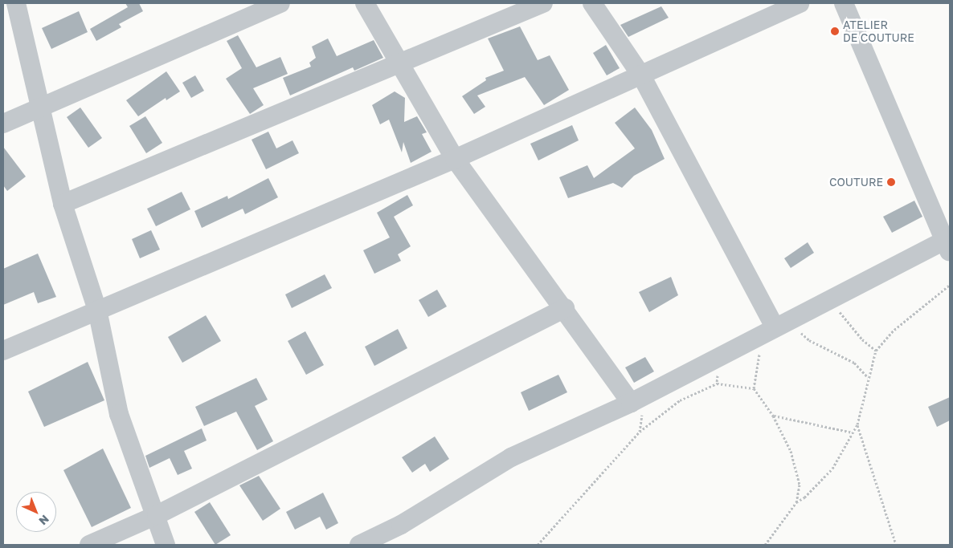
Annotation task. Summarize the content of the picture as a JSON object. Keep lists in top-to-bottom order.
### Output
{
  "places": ["ATELIER DE COUTURE", "COUTURE"],
  "north": "bottom right"
}
